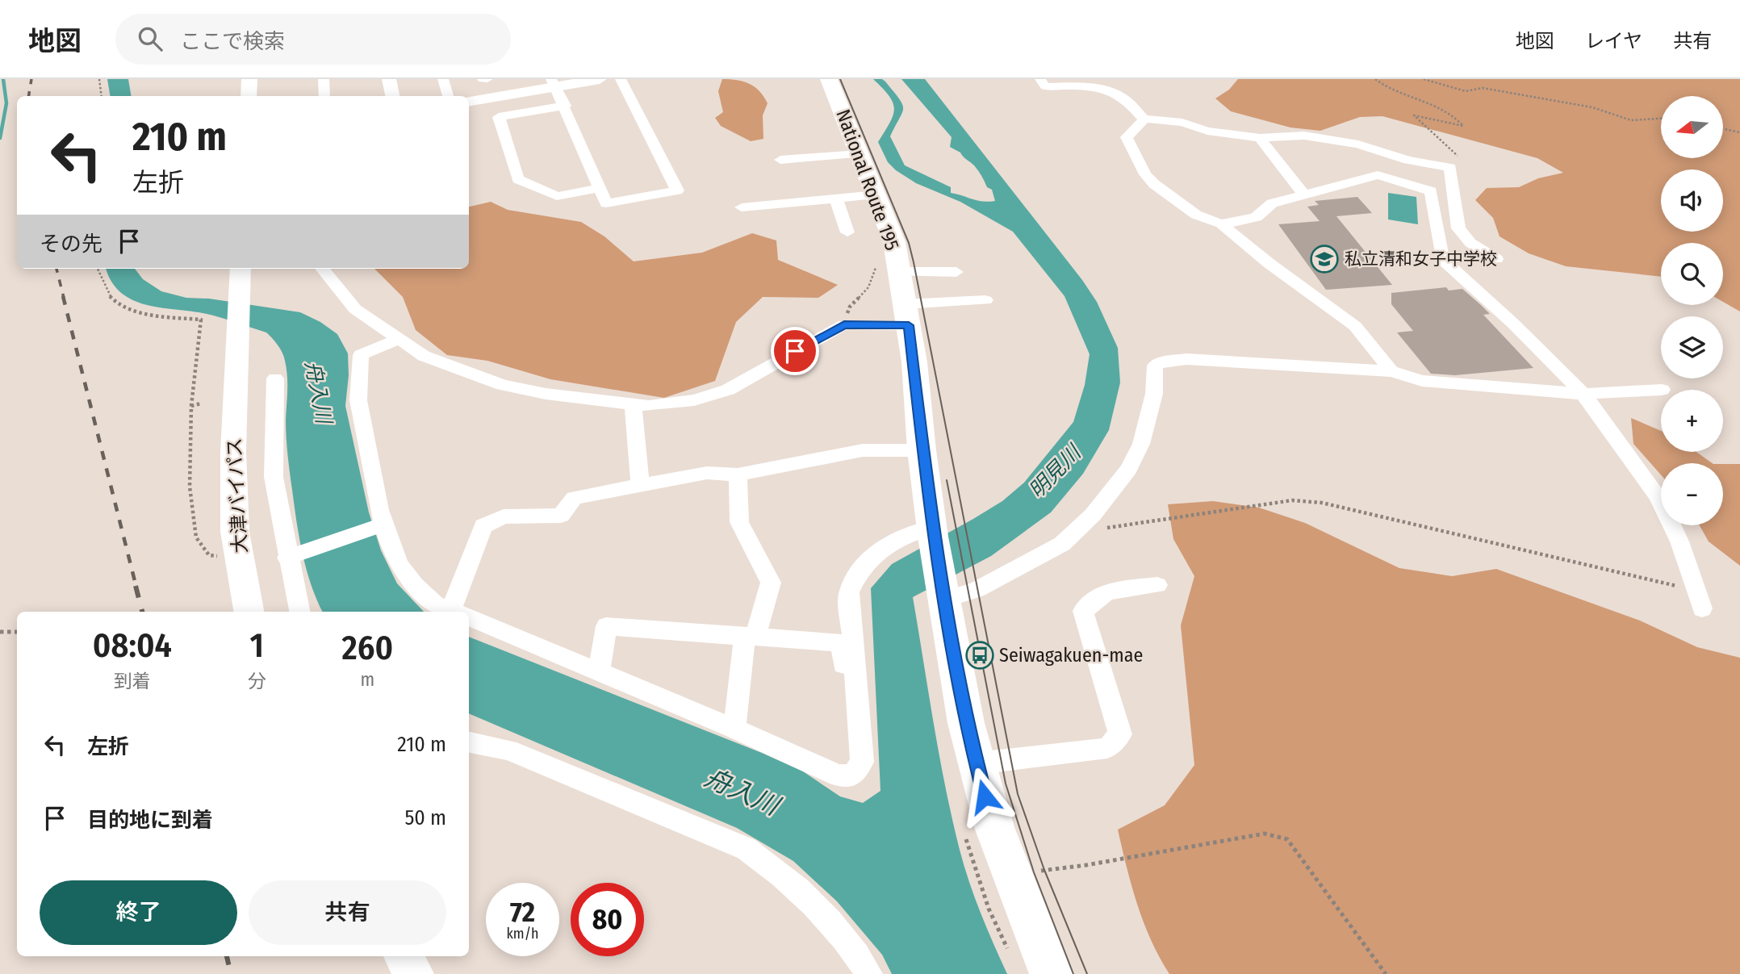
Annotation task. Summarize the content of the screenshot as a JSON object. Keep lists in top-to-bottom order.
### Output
{
  "streets": {
    "highway": ["National Route 195"],
    "main road": ["大津バイパス"]
  },
  "water": ["舟入川", "明見川"],
  "places": {
    "school or university": ["私立清和女子中学校"],
    "bus stop": ["Seiwagakuen-mae"]
  },
  "north": "left",
  "page": {
    "header": "地図",
    "search": "ここで検索",
    "nav": ["地図", "レイヤ", "共有"],
    "map_buttons": ["+", "−"],
    "turn": ["210 m", "左折"],
    "then": "その先",
    "eta": [
      "08:04",
      "到着",
      "1",
      "分",
      "260",
      "m"
    ],
    "list": [
      {
        "name": "左折",
        "value": "210 m"
      },
      {
        "name": "目的地に到着",
        "value": "50 m"
      }
    ],
    "buttons": ["終了", "共有"],
    "speed": "72 km/h",
    "limit": "80"
  }
}
